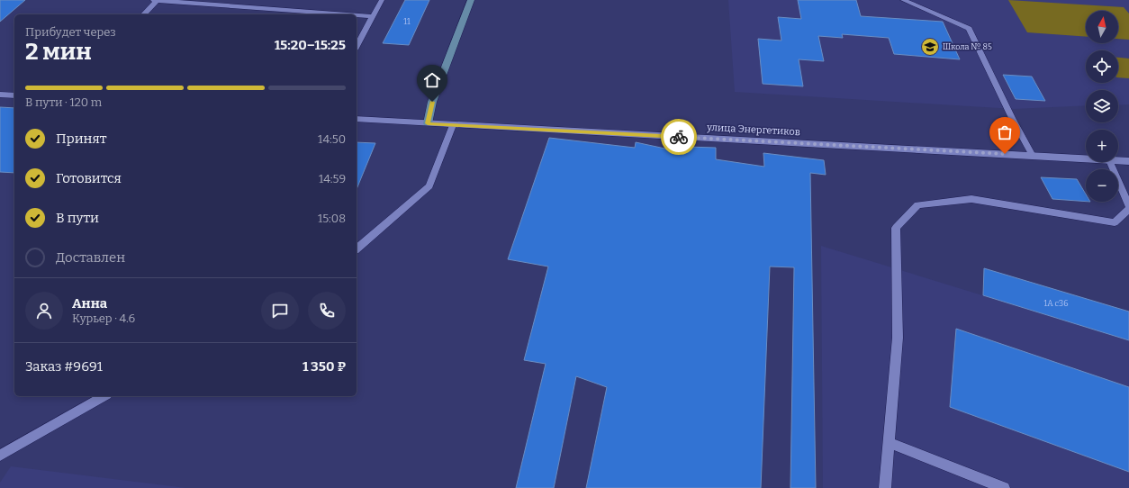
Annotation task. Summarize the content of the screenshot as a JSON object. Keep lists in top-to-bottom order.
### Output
{
  "streets": {
    "street": ["улица Энергетиков"]
  },
  "places": {
    "school or university": ["Школа № 85"]
  },
  "house_numbers": ["11", "1А с36"],
  "north": "top",
  "page": {
    "map_buttons": ["+", "−"],
    "heading": ["2 мин", "Прибудет через", "15:20–15:25"],
    "panel": [
      "Анна",
      "Курьер · 4.6",
      "Заказ #9691",
      "1 350 ₽"
    ],
    "bar": "В пути · 120 m",
    "list": [
      ["Принят", "14:50"],
      ["Готовится", "14:59"],
      ["В пути", "15:08"],
      "Доставлен"
    ]
  }
}
